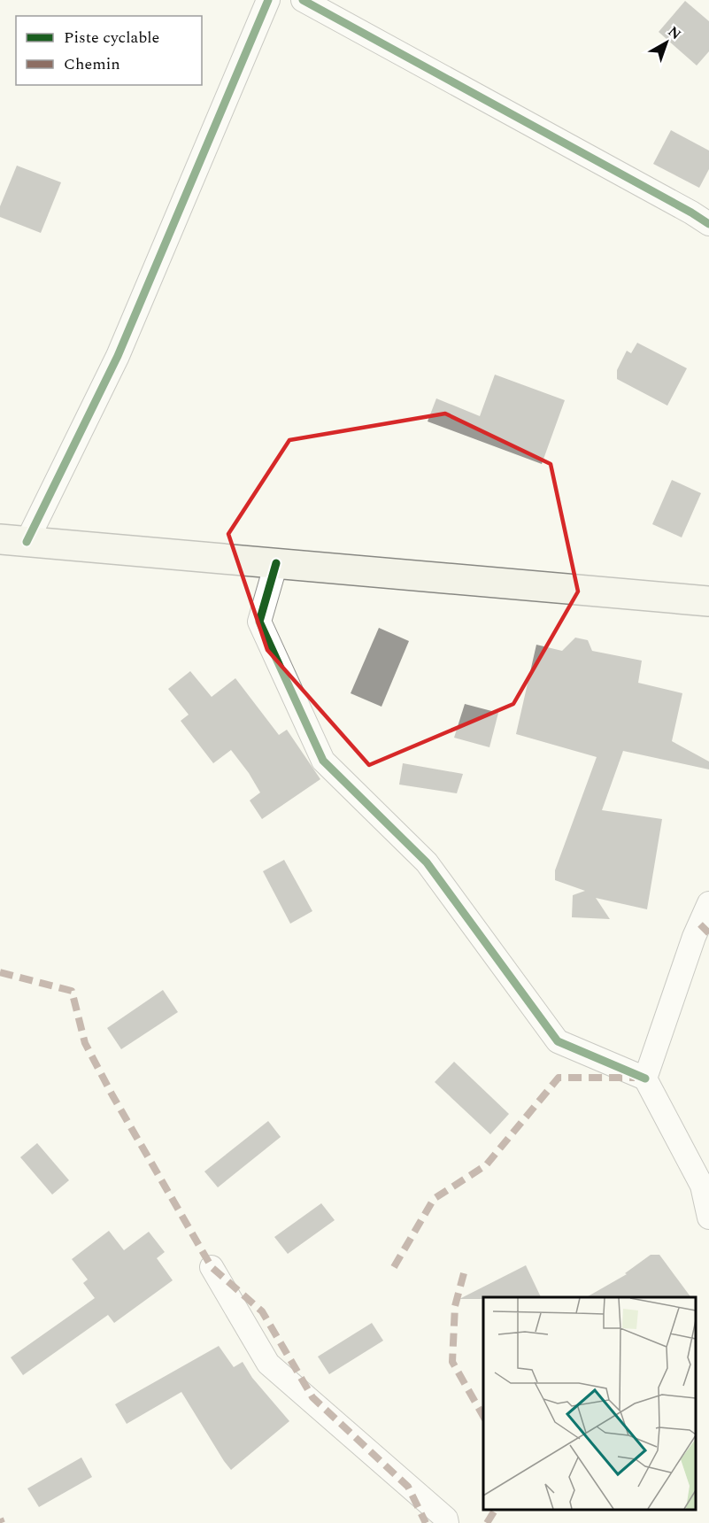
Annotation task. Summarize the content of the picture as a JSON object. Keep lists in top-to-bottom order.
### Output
{
  "legend": ["Piste cyclable", "Chemin"],
  "north": "top right"
}
